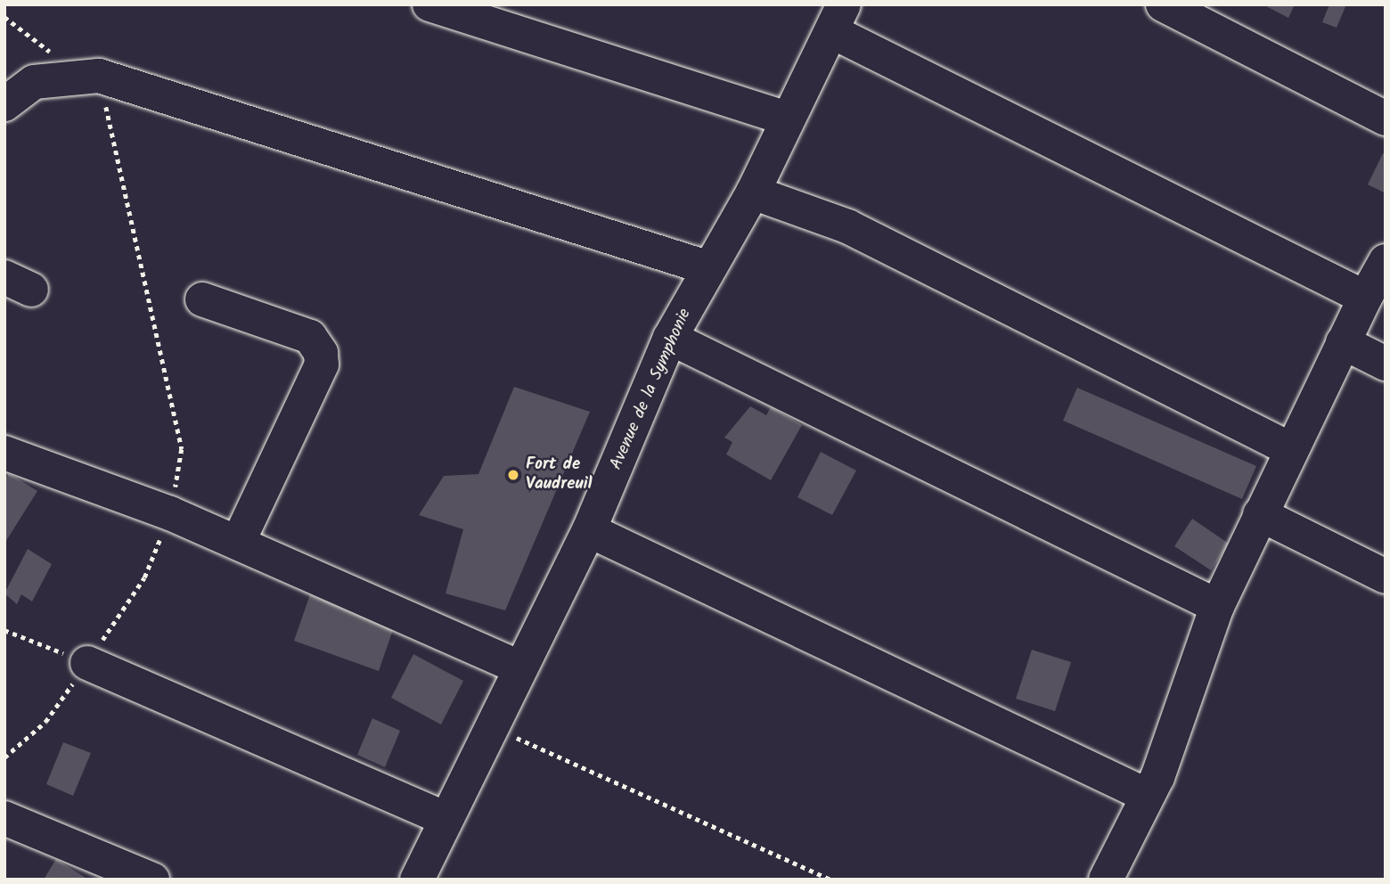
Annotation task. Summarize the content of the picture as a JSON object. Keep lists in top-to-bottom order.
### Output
{
  "streets": {
    "street": ["Avenue de la Symphonie"]
  },
  "places": ["Fort de Vaudreuil"]
}
